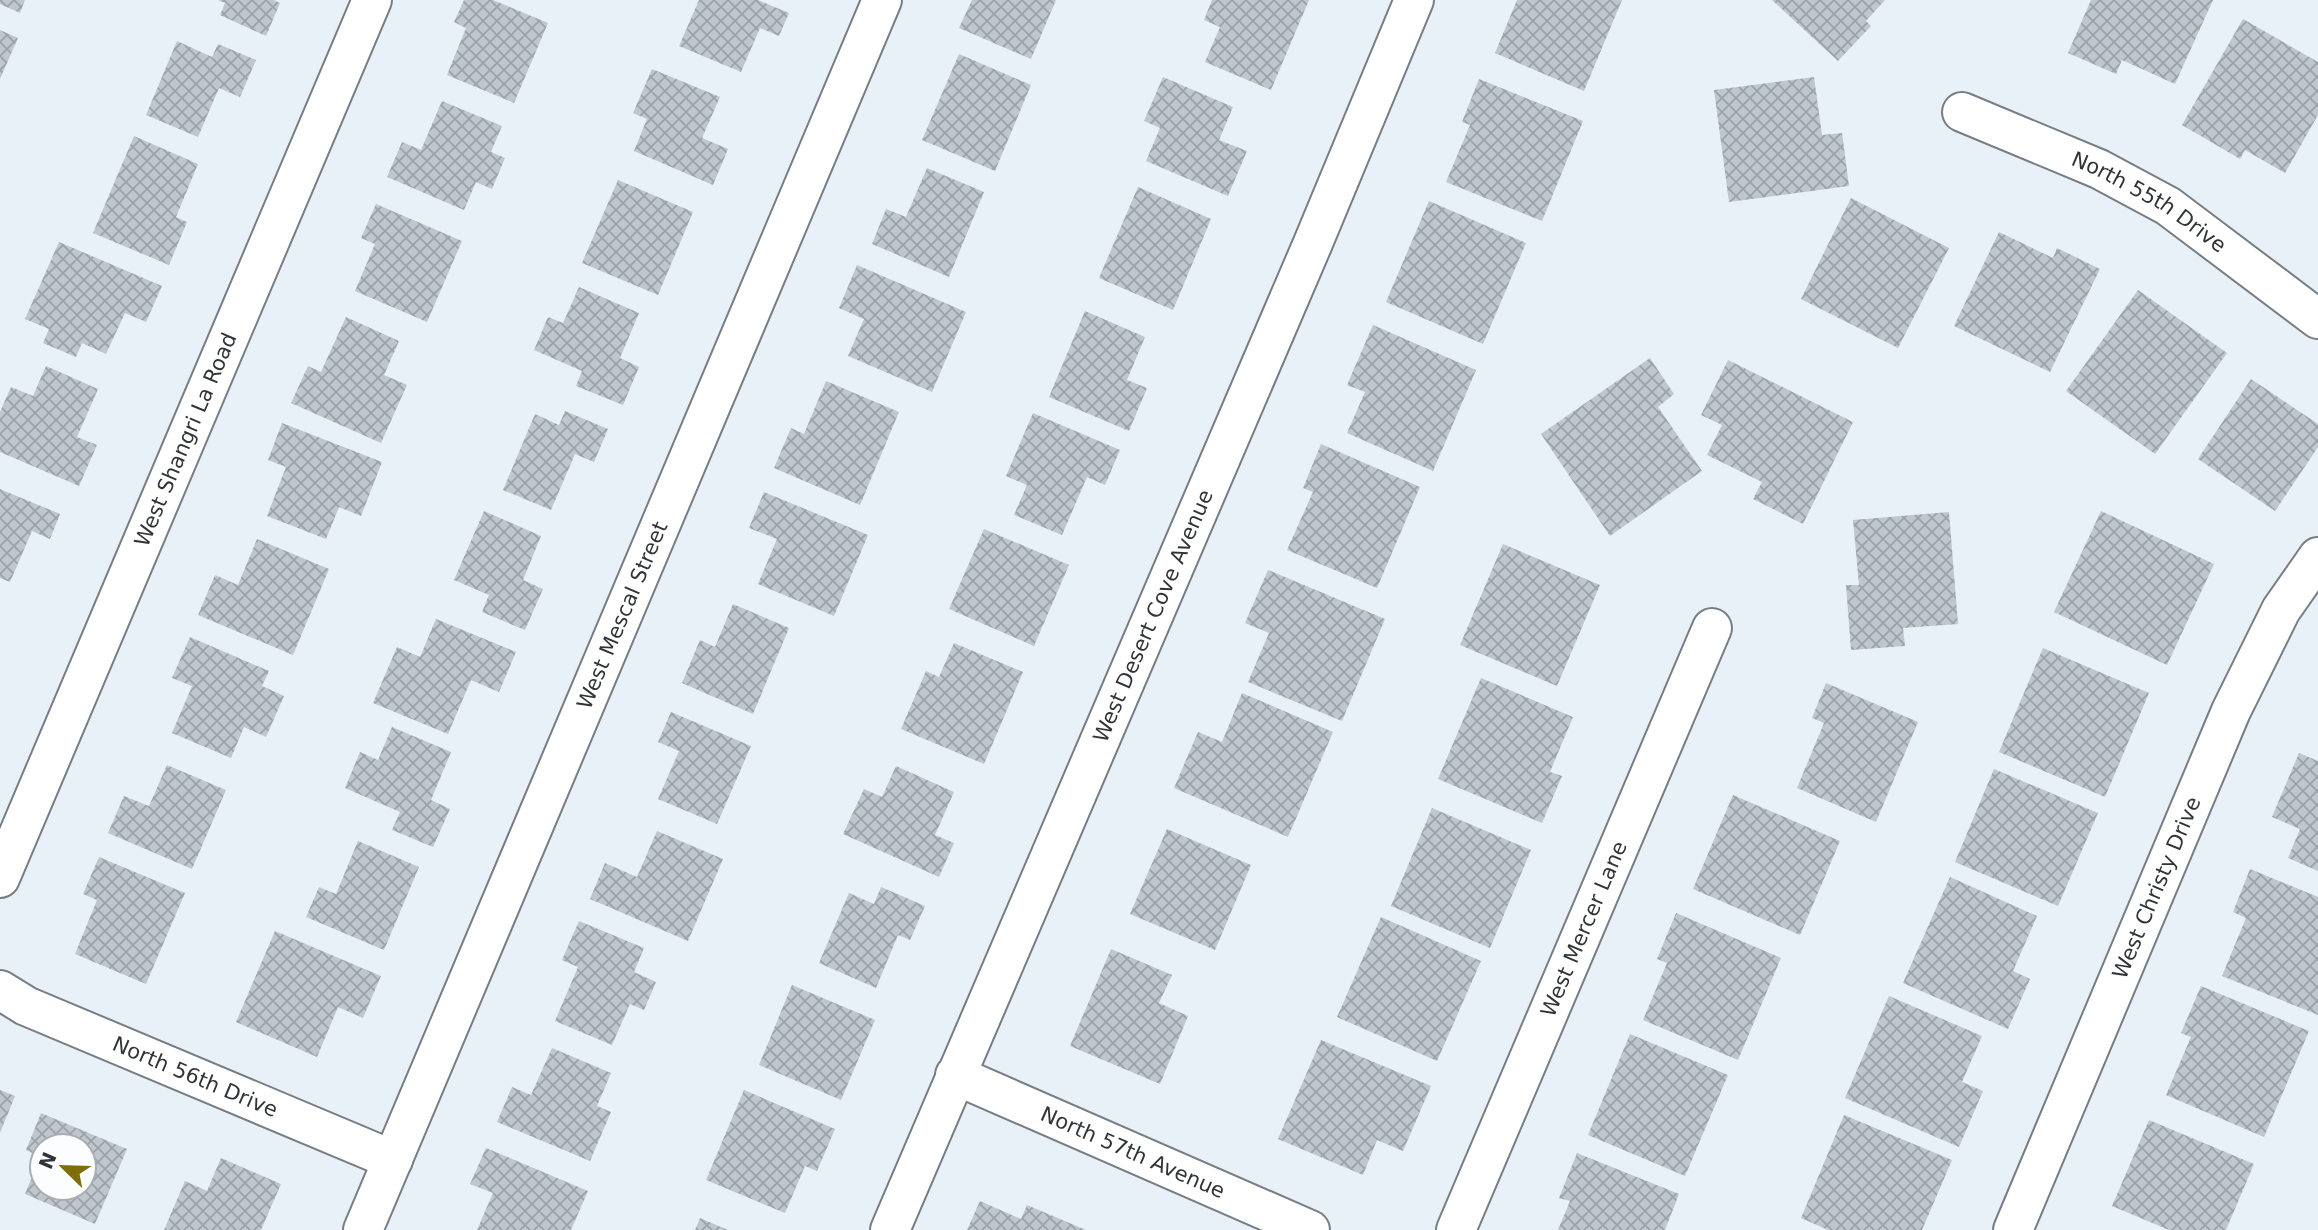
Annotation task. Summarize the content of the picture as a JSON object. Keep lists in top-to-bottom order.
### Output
{
  "streets": {
    "street": [
      "North 55th Drive",
      "West Shangri La Road",
      "West Mescal Street",
      "West Desert Cove Avenue",
      "West Christy Drive",
      "West Mercer Lane",
      "North 56th Drive",
      "North 57th Avenue"
    ]
  },
  "crossings": [
    ["West Mescal Street", "North 56th Drive"],
    ["West Desert Cove Avenue", "North 57th Avenue"]
  ],
  "north": "top left"
}
